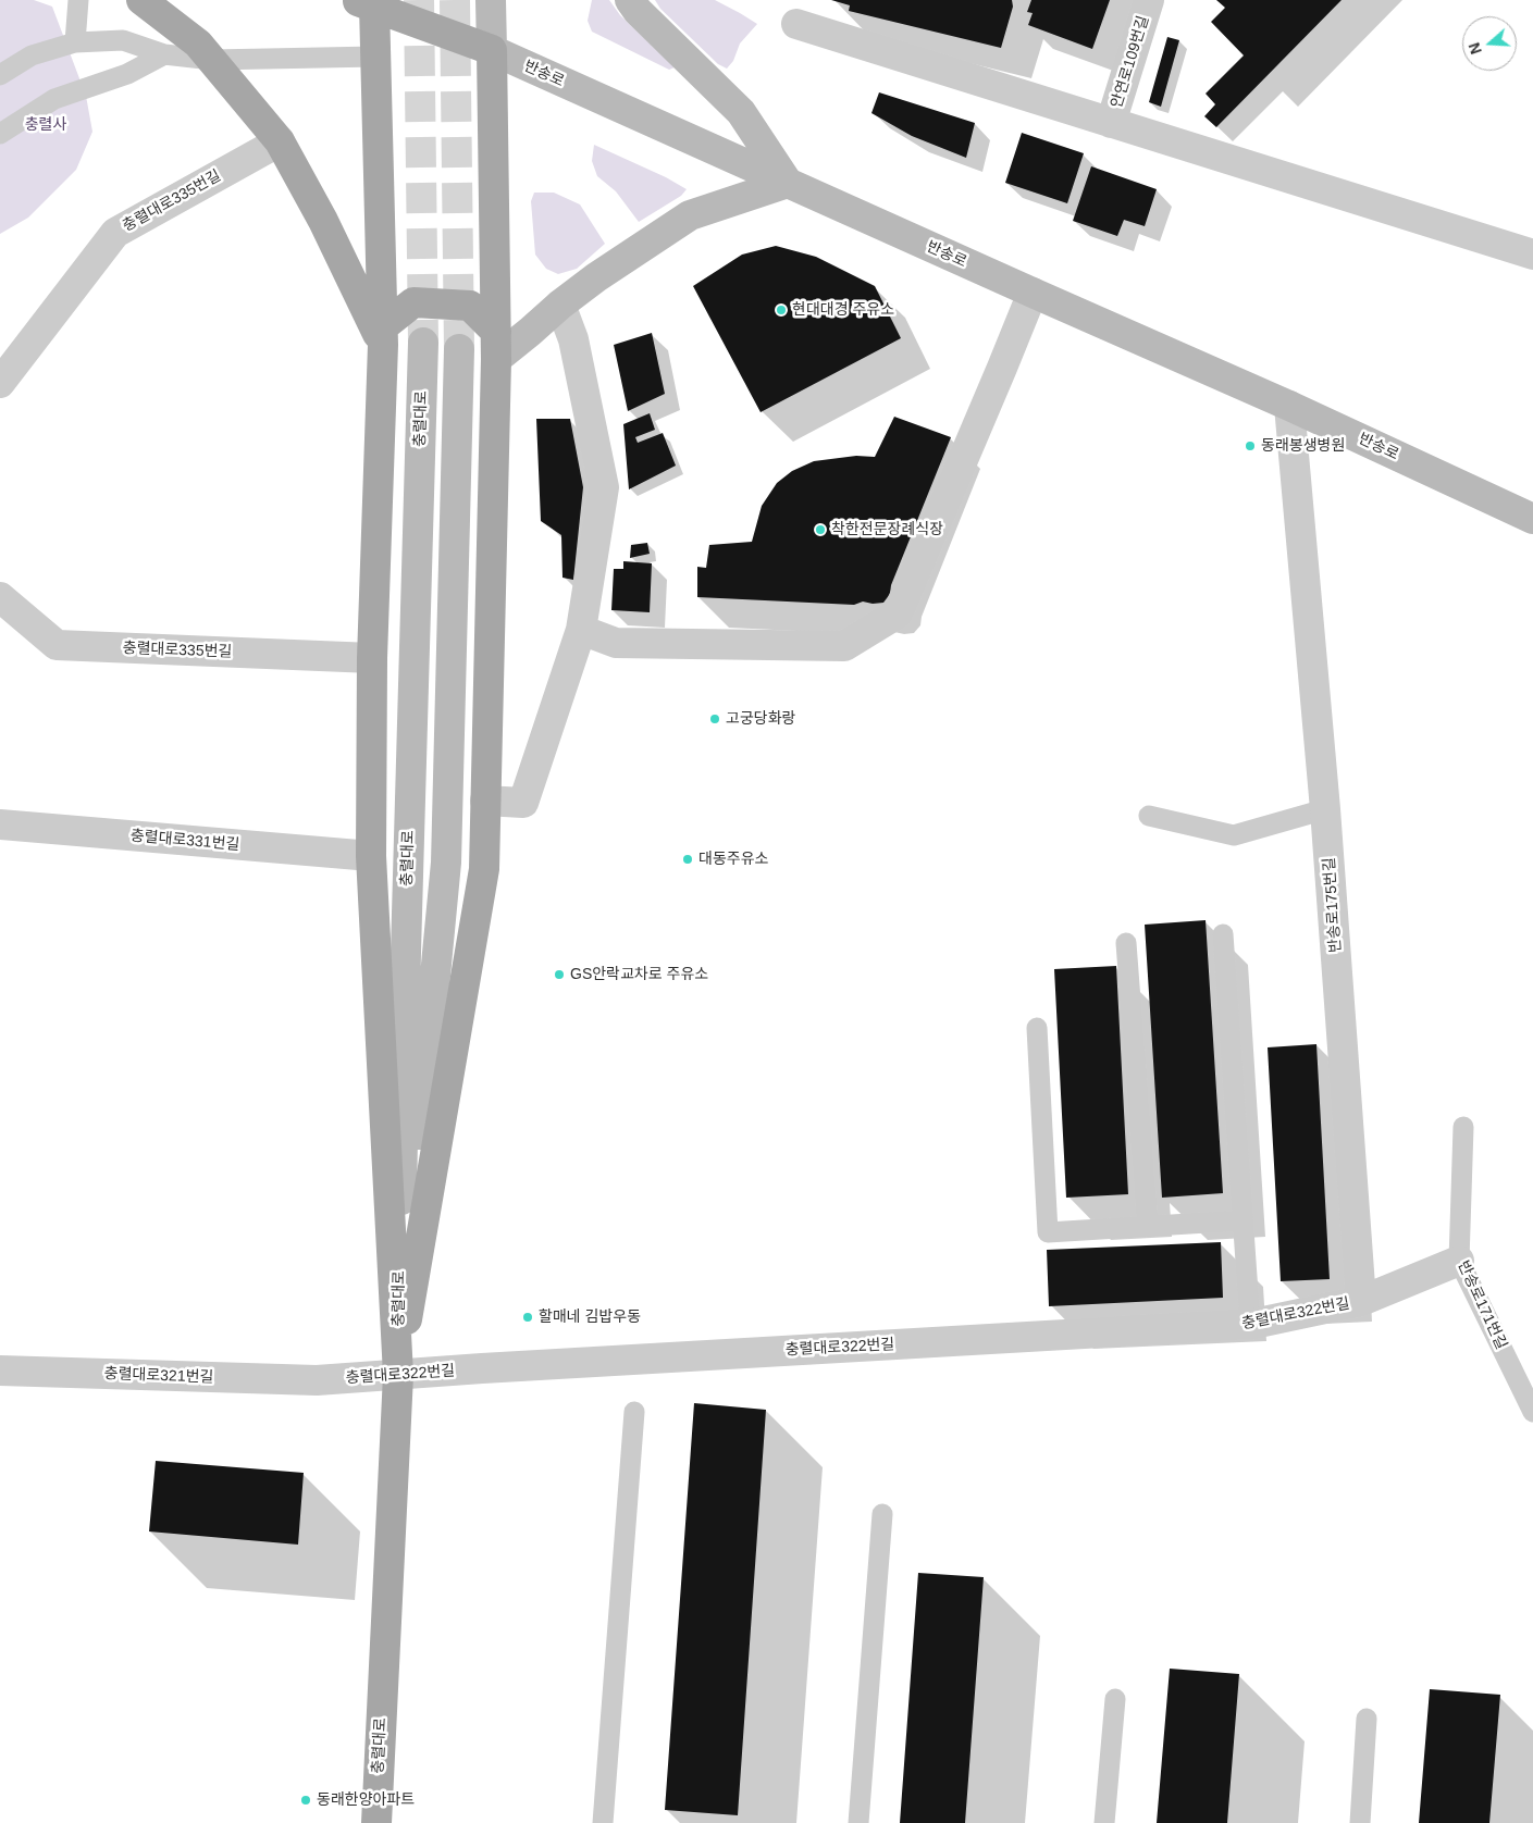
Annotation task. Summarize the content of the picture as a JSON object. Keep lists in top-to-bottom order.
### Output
{
  "streets": {
    "main road": ["반송로", "충렬대로"],
    "street": [
      "안연로109번길",
      "충렬대로335번길",
      "충렬대로331번길",
      "반송로175번길",
      "충렬대로322번길",
      "충렬대로321번길"
    ],
    "lane": ["반송로171번길"]
  },
  "crossings": [
    ["반송로", "반송로175번길"],
    ["충렬대로", "충렬대로322번길"],
    ["반송로175번길", "충렬대로322번길"],
    ["충렬대로322번길", "충렬대로321번길"]
  ],
  "parks": ["충렬사"],
  "places": [
    "현대대경 주유소",
    "동래봉생병원",
    "착한전문장례식장",
    "고궁당화랑",
    "대동주유소",
    "GS안락교차로 주유소",
    "할매네 김밥우동",
    "동래한양아파트"
  ],
  "north": "left"
}
